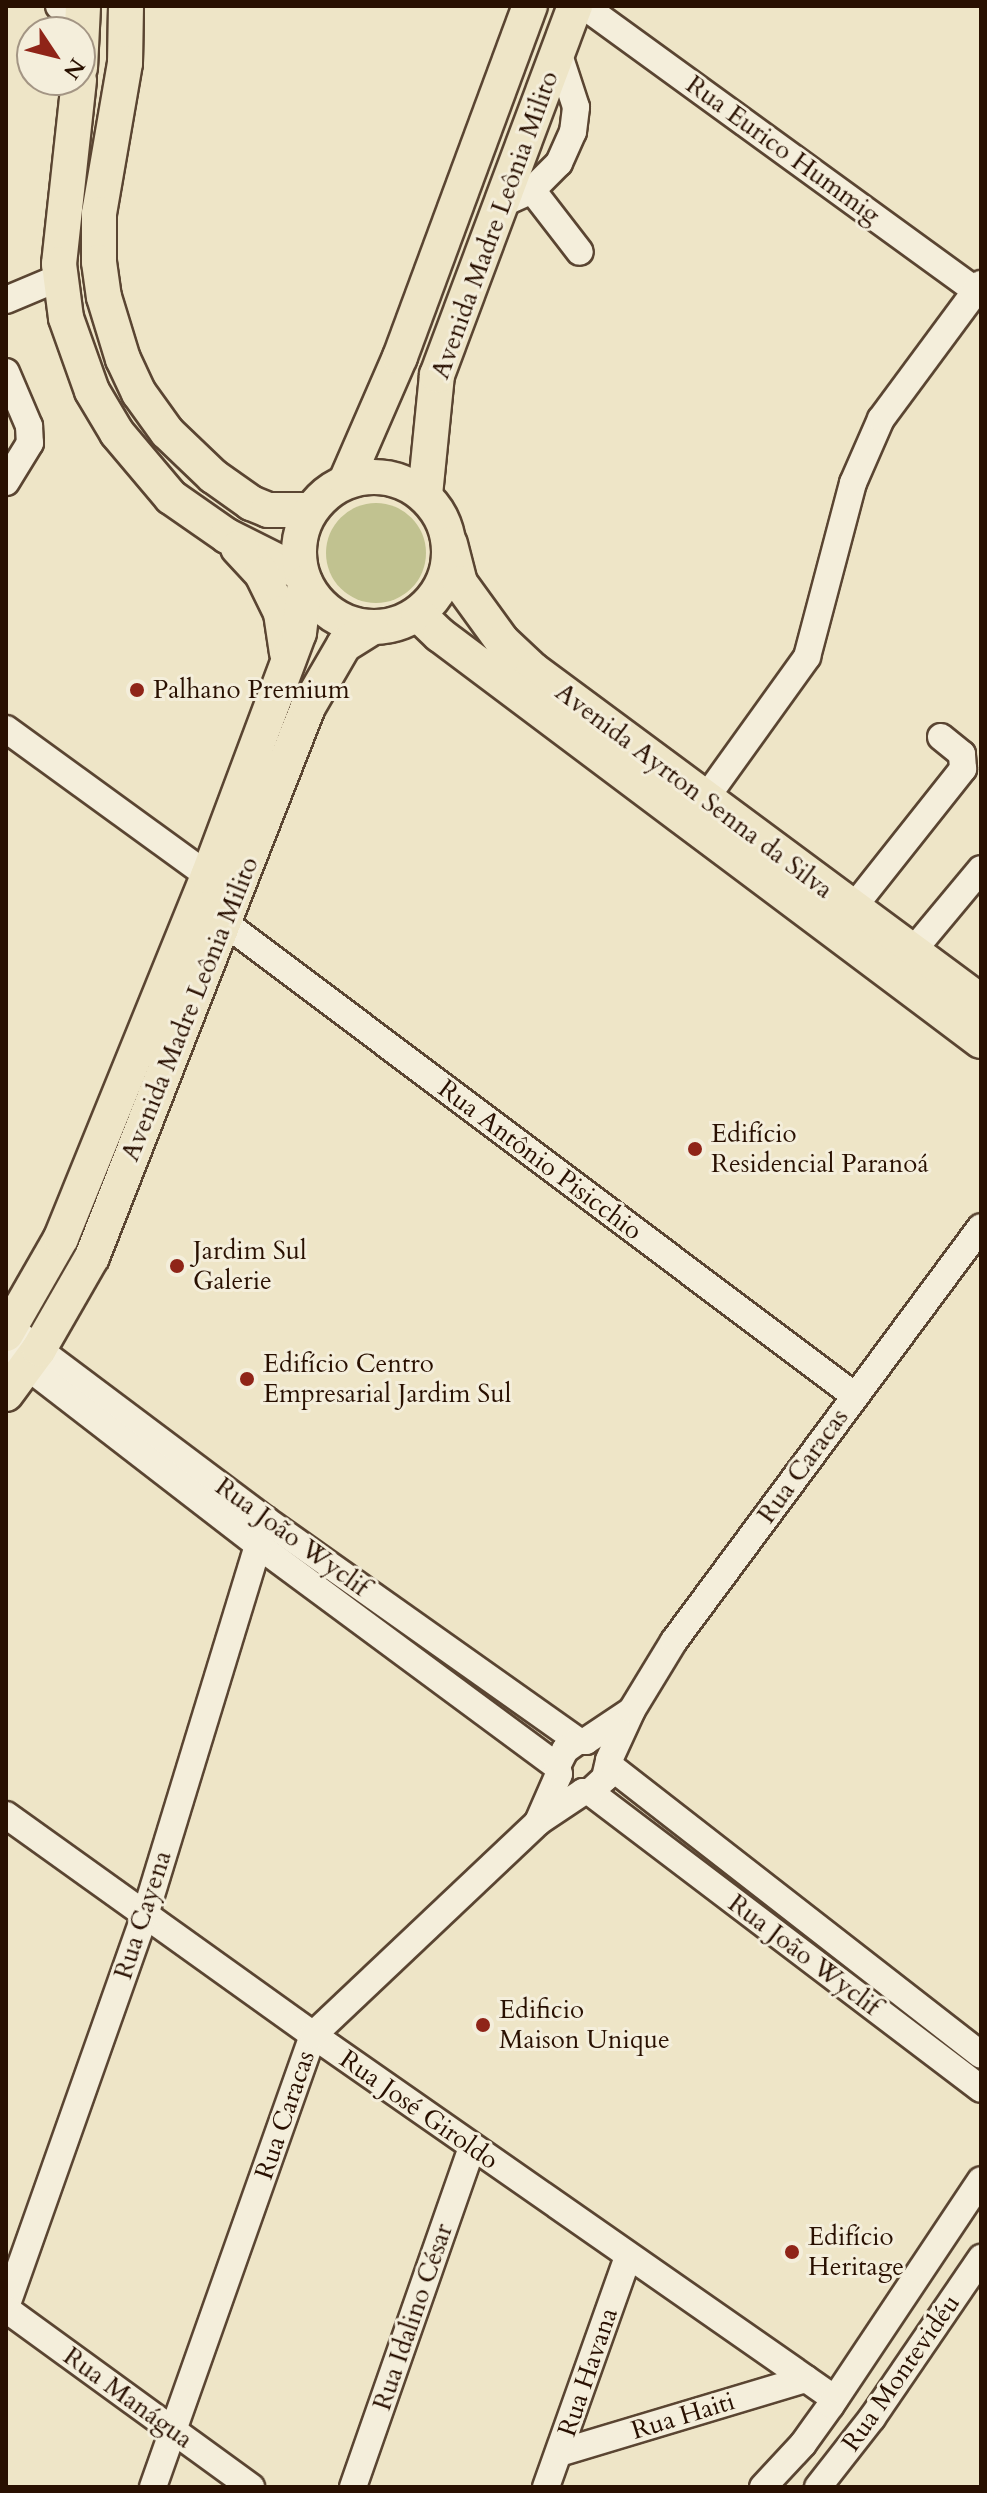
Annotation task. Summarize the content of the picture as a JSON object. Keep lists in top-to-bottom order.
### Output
{
  "streets": {
    "main road": ["Avenida Madre Leônia Milito", "Avenida Ayrton Senna da Silva"],
    "street": [
      "Rua Eurico Hummig",
      "Rua Antônio Pisicchio",
      "Rua Caracas",
      "Rua João Wyclif",
      "Rua Cayena",
      "Rua José Giroldo",
      "Rua Idalino César",
      "Rua Havana",
      "Rua Montevidéu",
      "Rua Manágua",
      "Rua Haiti"
    ]
  },
  "crossings": [
    ["Avenida Madre Leônia Milito", "Avenida Ayrton Senna da Silva"],
    ["Avenida Madre Leônia Milito", "Rua Antônio Pisicchio"],
    ["Avenida Madre Leônia Milito", "Rua João Wyclif"],
    ["Rua Antônio Pisicchio", "Rua Caracas"],
    ["Rua Caracas", "Rua João Wyclif"],
    ["Rua Caracas", "Rua José Giroldo"],
    ["Rua Caracas", "Rua Manágua"],
    ["Rua João Wyclif", "Rua Cayena"],
    ["Rua Cayena", "Rua José Giroldo"],
    ["Rua Cayena", "Rua Manágua"],
    ["Rua José Giroldo", "Rua Idalino César"],
    ["Rua José Giroldo", "Rua Havana"],
    ["Rua José Giroldo", "Rua Haiti"],
    ["Rua Havana", "Rua Haiti"]
  ],
  "places": [
    "Palhano Premium",
    "Edifício Residencial Paranoá",
    "Jardim Sul Galerie",
    "Edifício Centro Empresarial Jardim Sul",
    "Edificio Maison Unique",
    "Edifício Heritage"
  ],
  "north": "bottom right"
}
